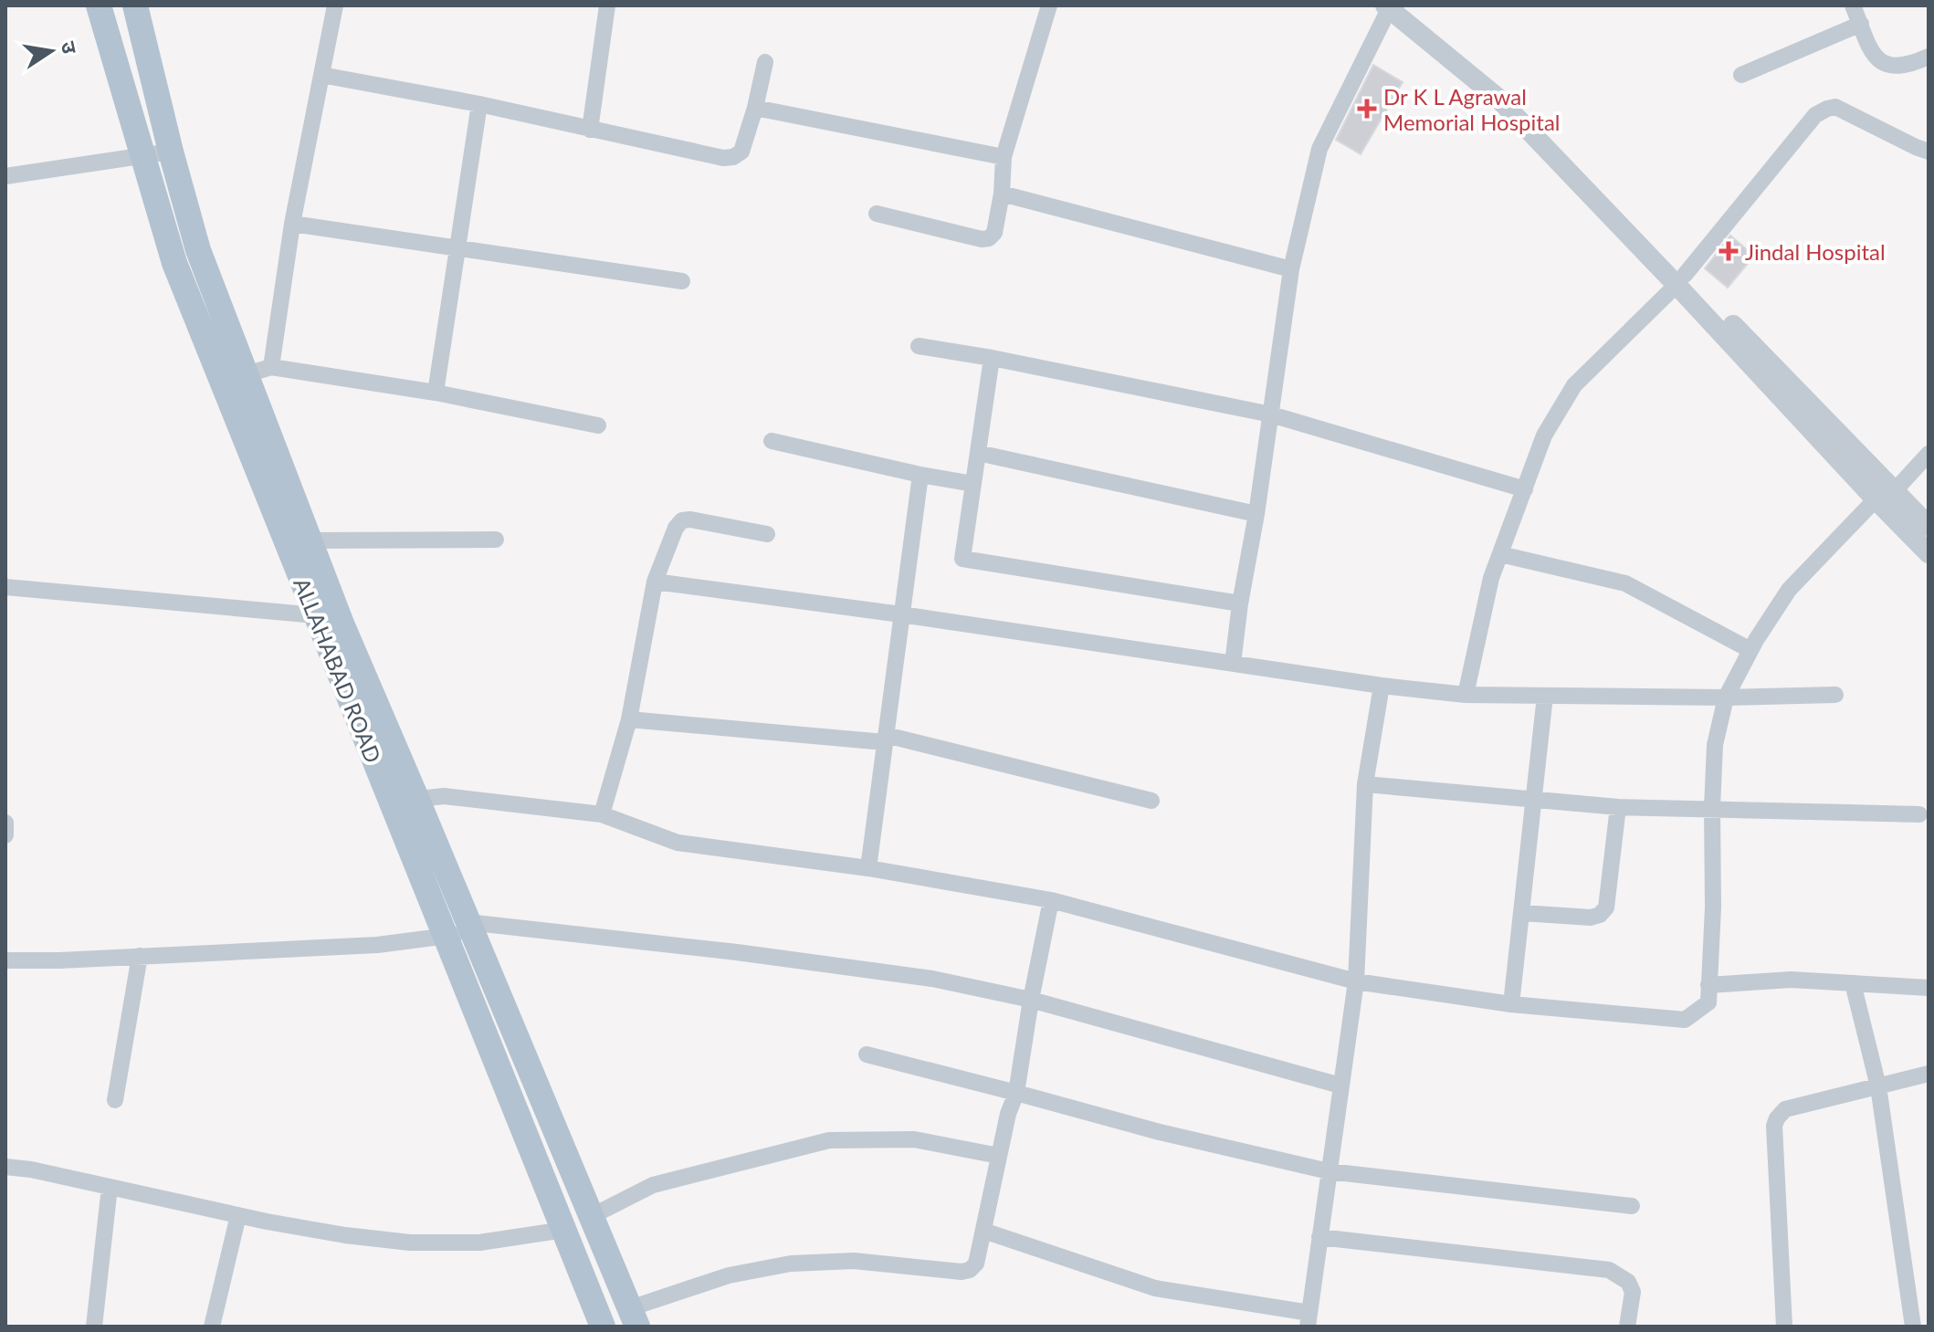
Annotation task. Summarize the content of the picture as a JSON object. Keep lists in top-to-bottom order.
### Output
{
  "streets": {
    "main road": ["ALLAHABAD ROAD"]
  },
  "places": {
    "health": ["Dr K L Agrawal Memorial Hospital", "Jindal Hospital"]
  },
  "north": "right"
}
